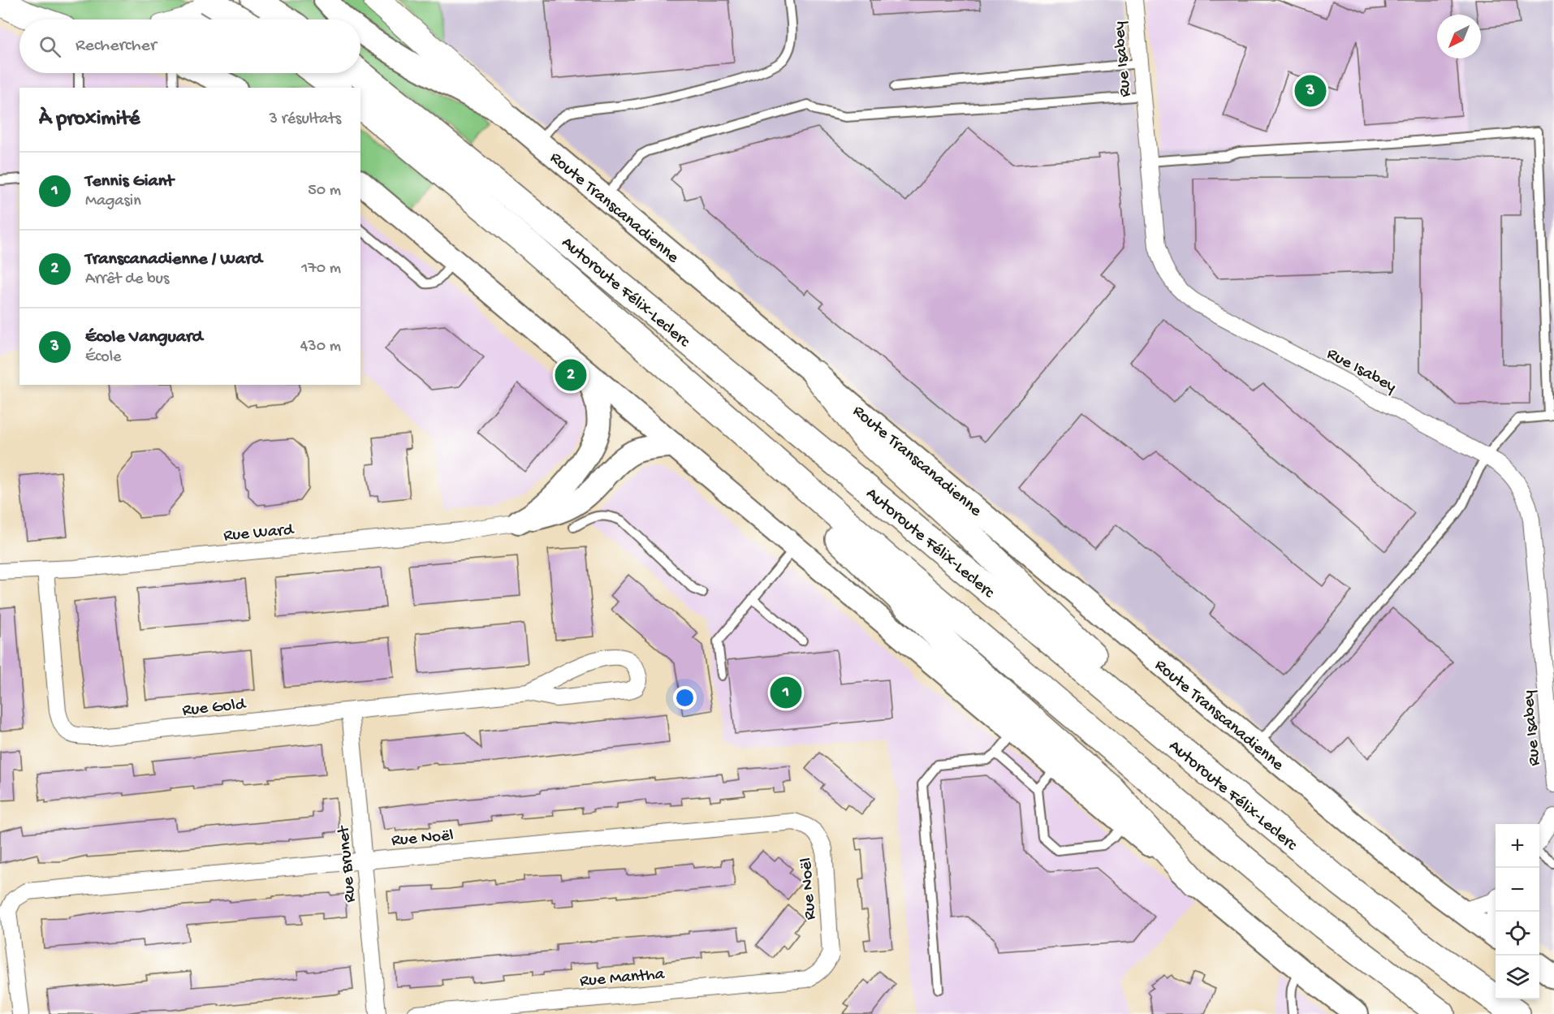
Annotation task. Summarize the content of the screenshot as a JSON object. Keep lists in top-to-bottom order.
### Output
{
  "streets": {
    "highway": ["Autoroute Félix-Leclerc"],
    "main road": ["Route Transcanadienne"],
    "street": [
      "Rue Isabey",
      "Rue Ward",
      "Rue Gold",
      "Rue Noël",
      "Rue Brunet",
      "Rue Mantha"
    ]
  },
  "crossings": [
    ["Rue Ward", "Rue Gold"],
    ["Rue Gold", "Rue Brunet"],
    ["Rue Noël", "Rue Brunet"],
    ["Rue Noël", "Rue Mantha"]
  ],
  "north": "bottom left",
  "page": {
    "search": "Rechercher",
    "pins": ["3", "2", "1"],
    "heading": ["À proximité", "3 résultats"],
    "list": [
      {
        "mark": "1",
        "name": "Tennis Giant",
        "note": "Magasin",
        "value": "50 m"
      },
      {
        "mark": "2",
        "name": "Transcanadienne / Ward",
        "note": "Arrêt de bus",
        "value": "170 m"
      },
      {
        "mark": "3",
        "name": "École Vanguard",
        "note": "École",
        "value": "430 m"
      }
    ],
    "map_buttons": ["+", "−"]
  }
}
